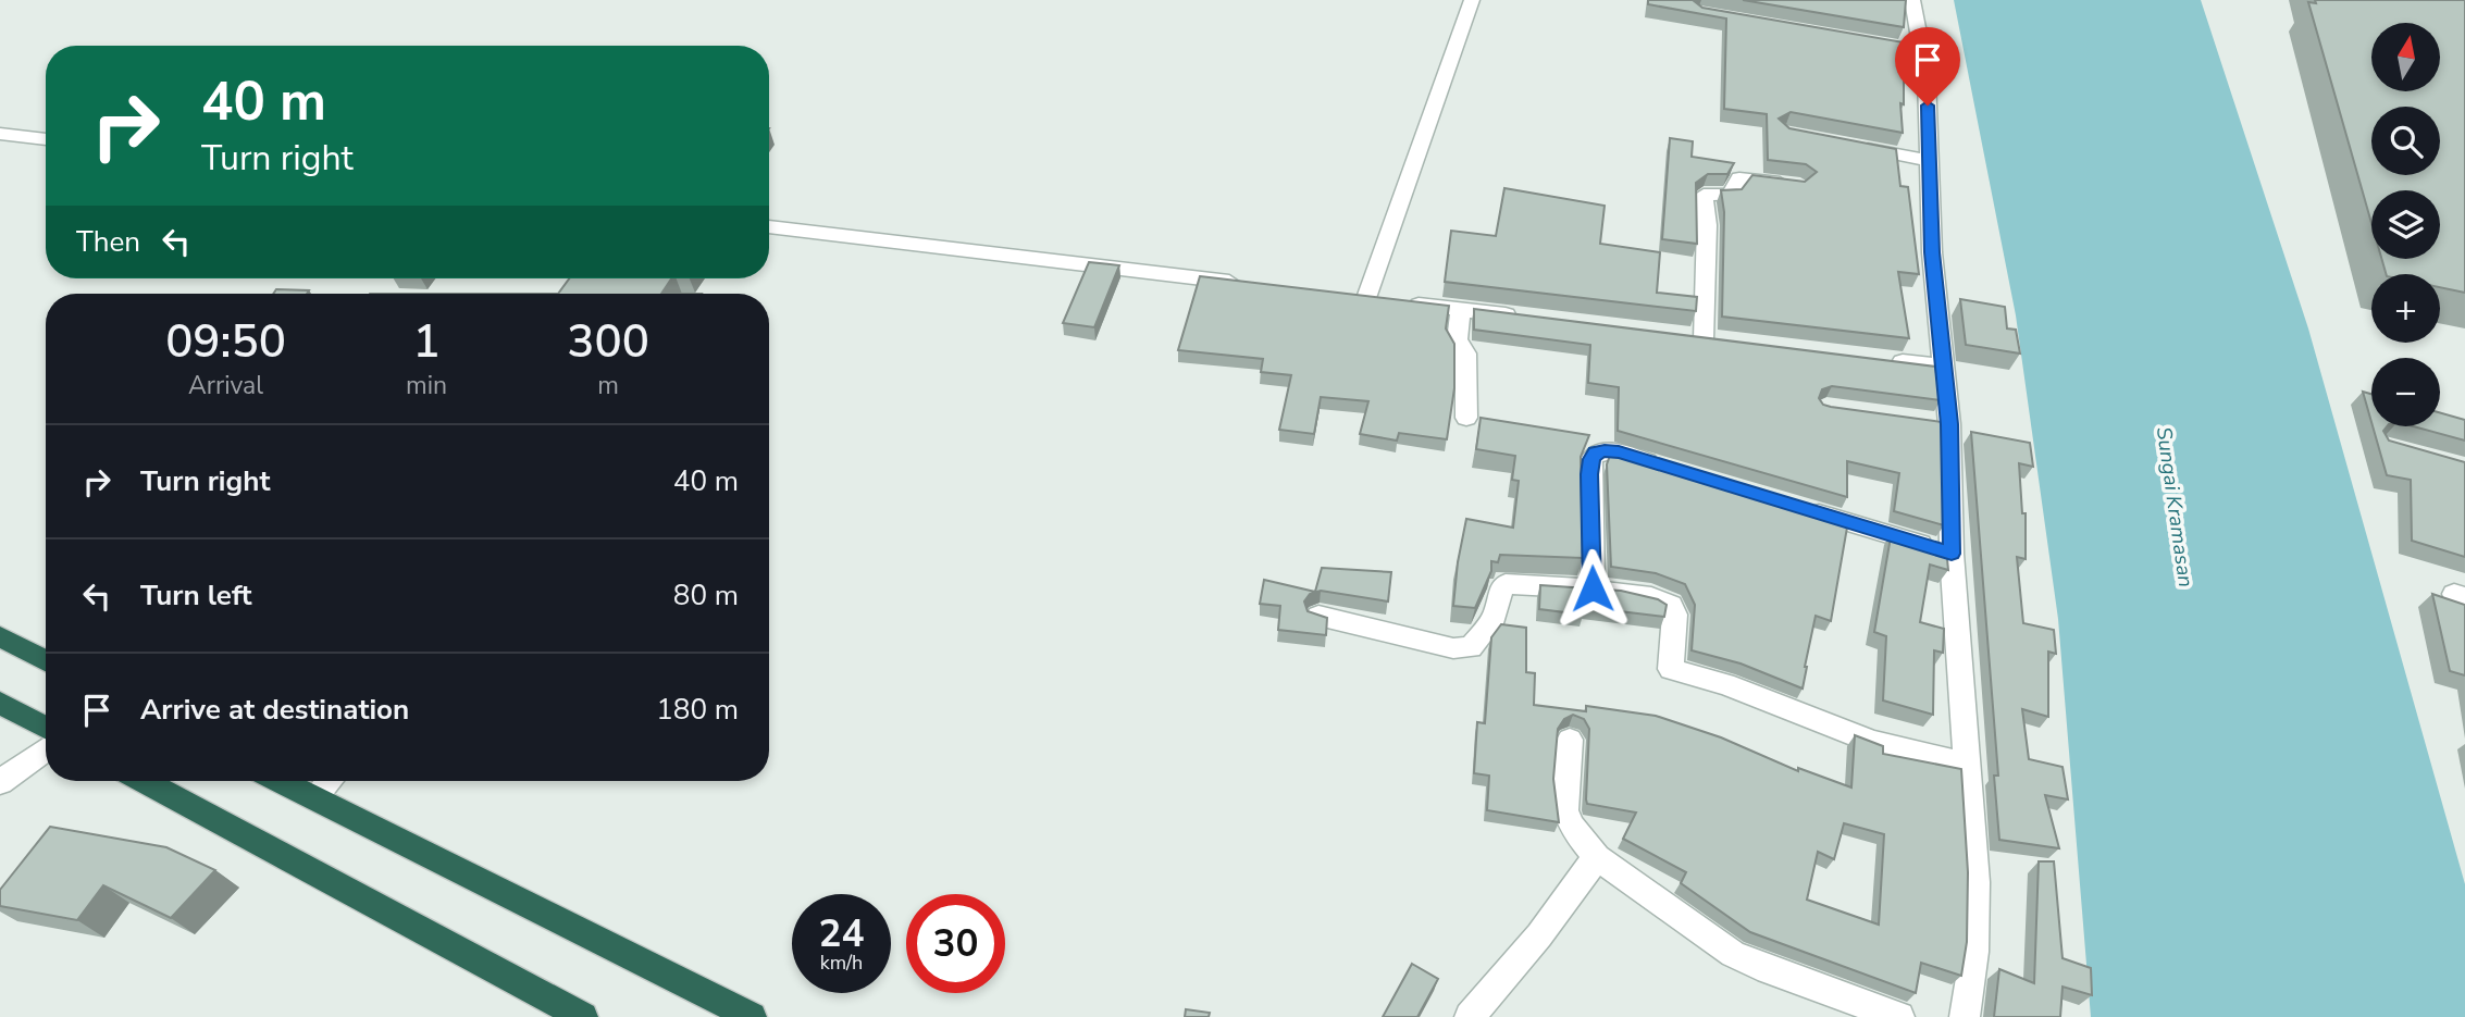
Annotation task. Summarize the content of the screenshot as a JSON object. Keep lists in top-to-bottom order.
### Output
{
  "water": ["Sungai Kramasan"],
  "north": "top",
  "page": {
    "map_buttons": ["+", "−"],
    "turn": ["40 m", "Turn right"],
    "then": "Then",
    "eta": [
      "09:50",
      "Arrival",
      "1",
      "min",
      "300",
      "m"
    ],
    "list": [
      {
        "name": "Turn right",
        "value": "40 m"
      },
      {
        "name": "Turn left",
        "value": "80 m"
      },
      {
        "name": "Arrive at destination",
        "value": "180 m"
      }
    ],
    "speed": "24 km/h",
    "limit": "30"
  }
}
